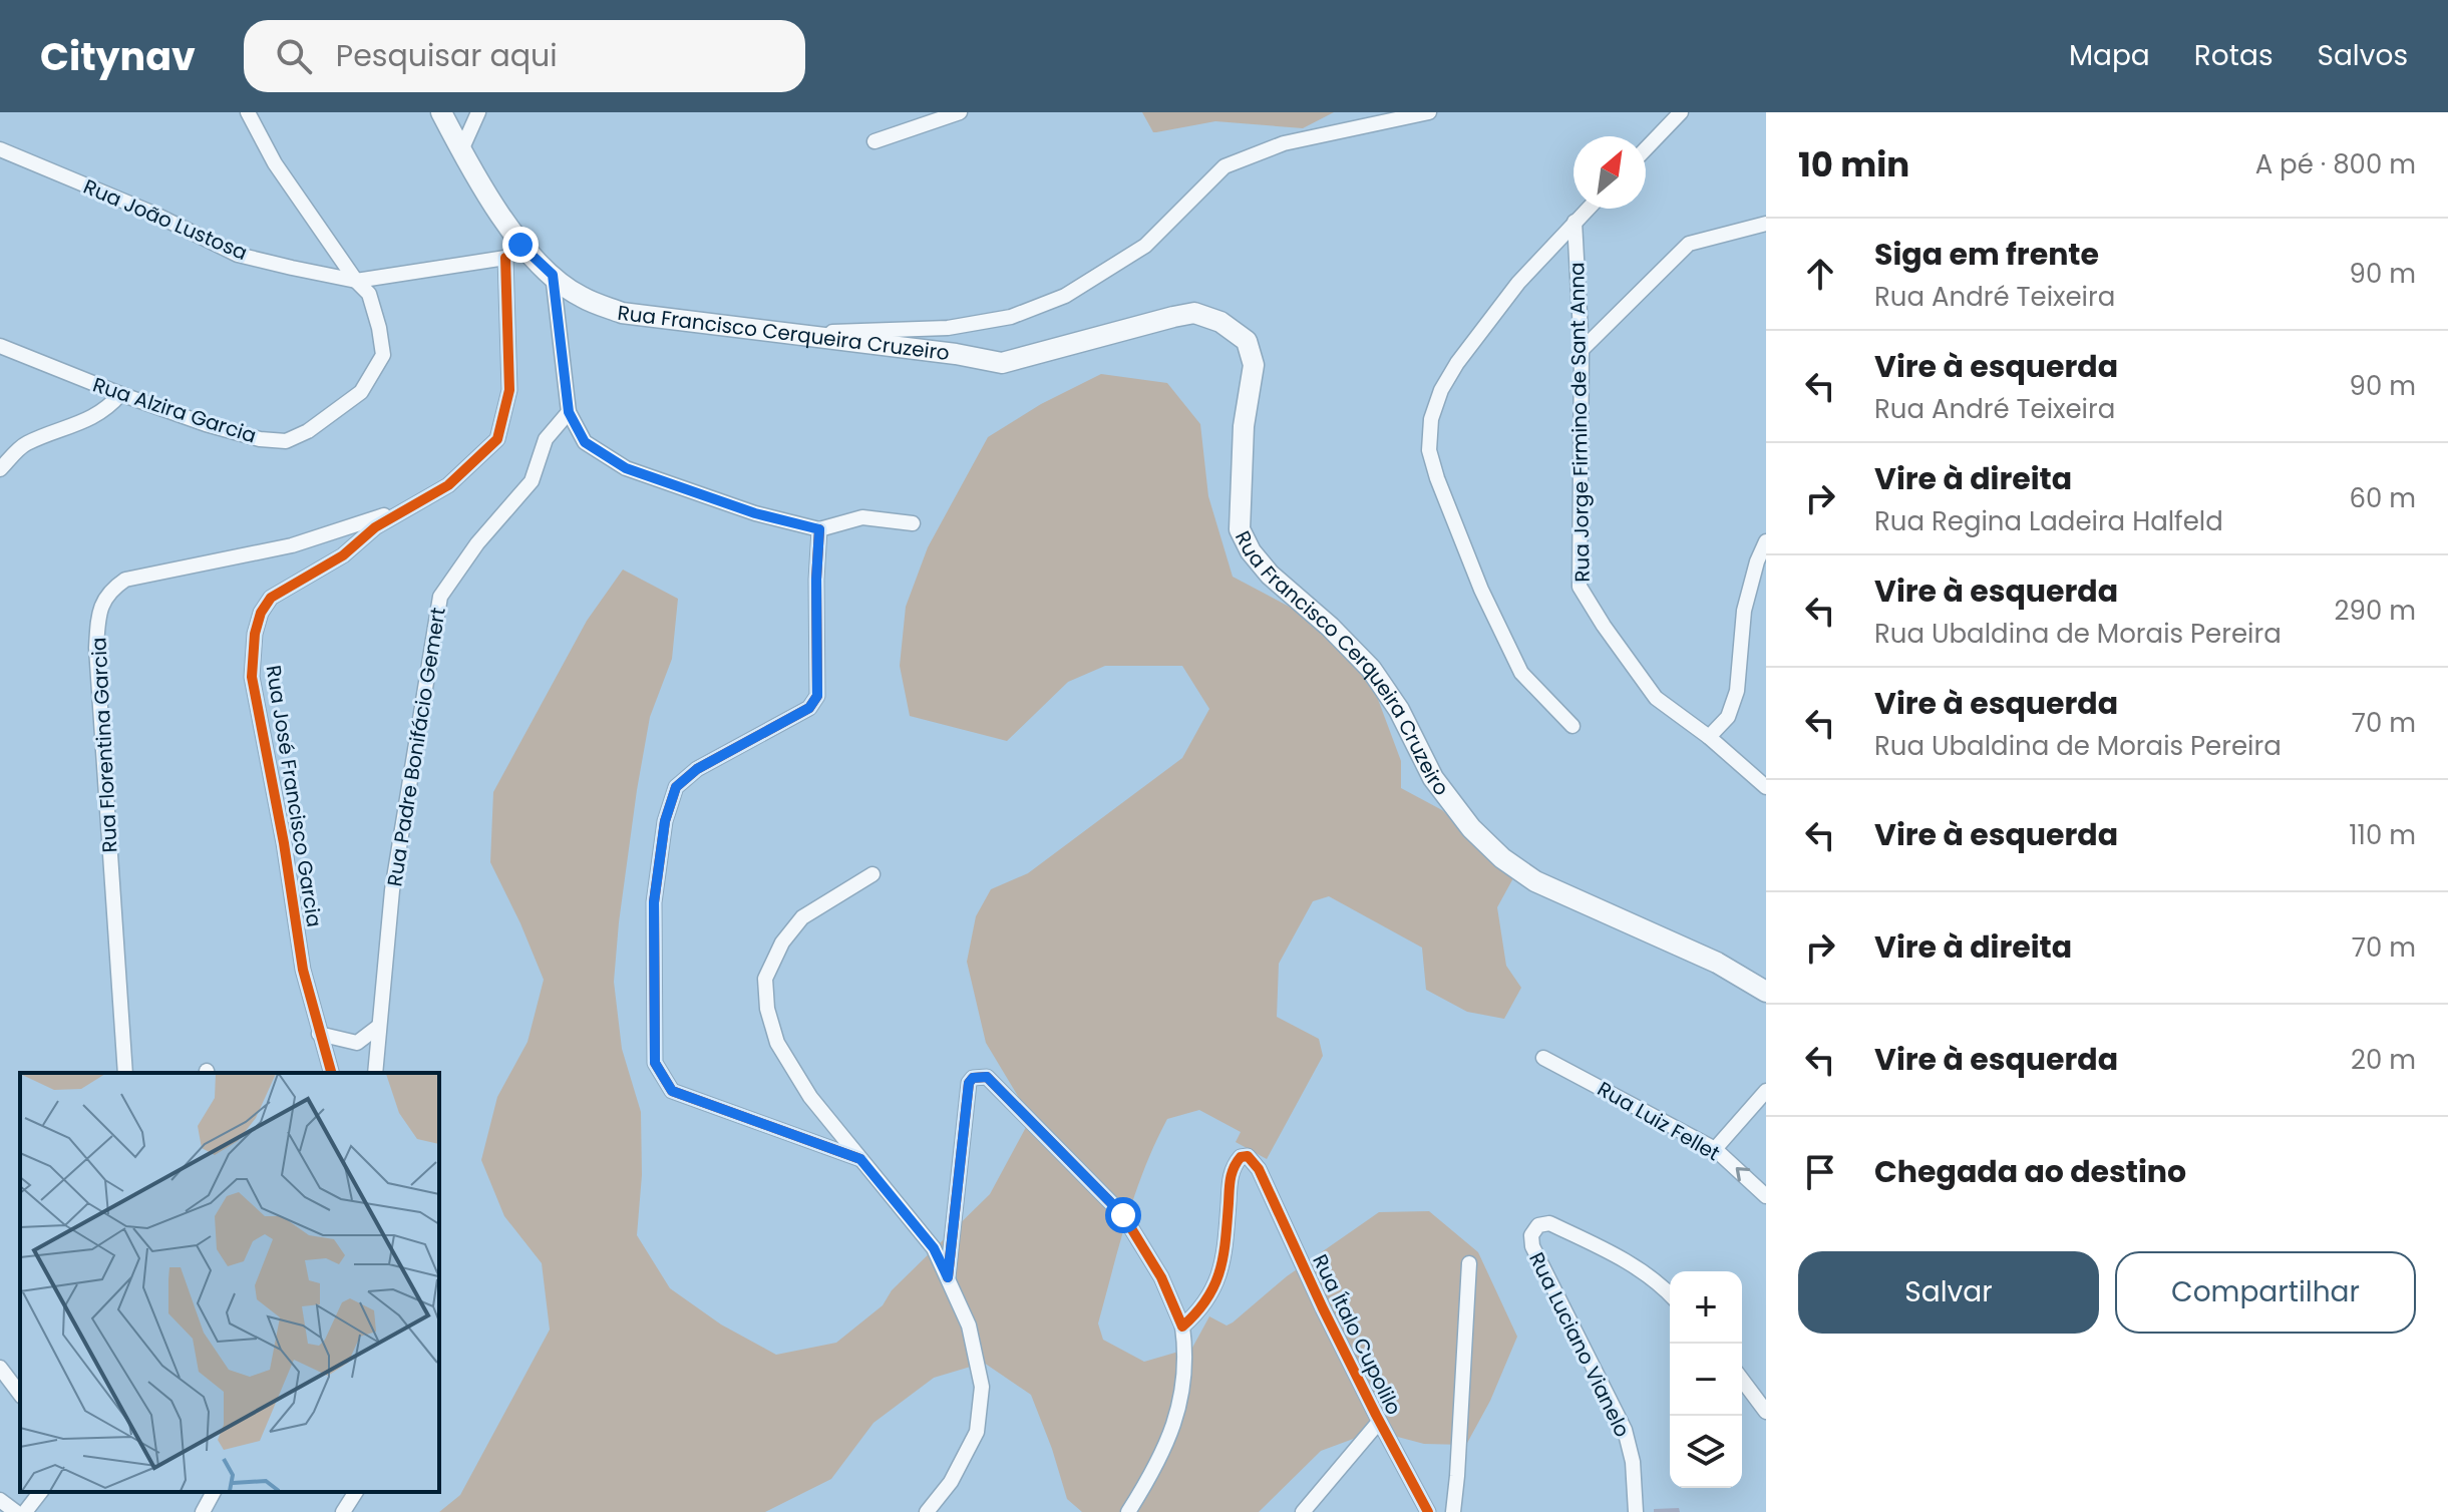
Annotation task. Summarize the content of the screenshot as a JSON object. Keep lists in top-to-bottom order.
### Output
{
  "streets": {
    "main road": ["Rua Francisco Cerqueira Cruzeiro"],
    "street": [
      "Rua João Lustosa",
      "Rua Alzira Garcia",
      "Rua Jorge Firmino de Sant Anna",
      "Rua Florentina Garcia",
      "Rua Padre Bonifácio Gemert",
      "Rua José Francisco Garcia",
      "Rua Luiz Fellet",
      "Rua Ítalo Cupolilo",
      "Rua Luciano Vianelo"
    ]
  },
  "crossings": [
    ["Rua João Lustosa", "Rua Francisco Cerqueira Cruzeiro"],
    ["Rua João Lustosa", "Rua Alzira Garcia"],
    ["Rua João Lustosa", "Rua José Francisco Garcia"],
    ["Rua Francisco Cerqueira Cruzeiro", "Rua José Francisco Garcia"],
    ["Rua Florentina Garcia", "Rua José Francisco Garcia"]
  ],
  "north": "top right",
  "page": {
    "header": "Citynav",
    "search": "Pesquisar aqui",
    "nav": ["Mapa", "Rotas", "Salvos"],
    "heading": ["10 min", "A pé · 800 m"],
    "list": [
      ["Siga em frente", "Rua André Teixeira", "90 m"],
      ["Vire à esquerda", "Rua André Teixeira", "90 m"],
      ["Vire à direita", "Rua Regina Ladeira Halfeld", "60 m"],
      ["Vire à esquerda", "Rua Ubaldina de Morais Pereira", "290 m"],
      ["Vire à esquerda", "Rua Ubaldina de Morais Pereira", "70 m"],
      ["Vire à esquerda", "110 m"],
      ["Vire à direita", "70 m"],
      ["Vire à esquerda", "20 m"],
      "Chegada ao destino"
    ],
    "buttons": ["Salvar", "Compartilhar"],
    "map_buttons": ["+", "−"]
  }
}
